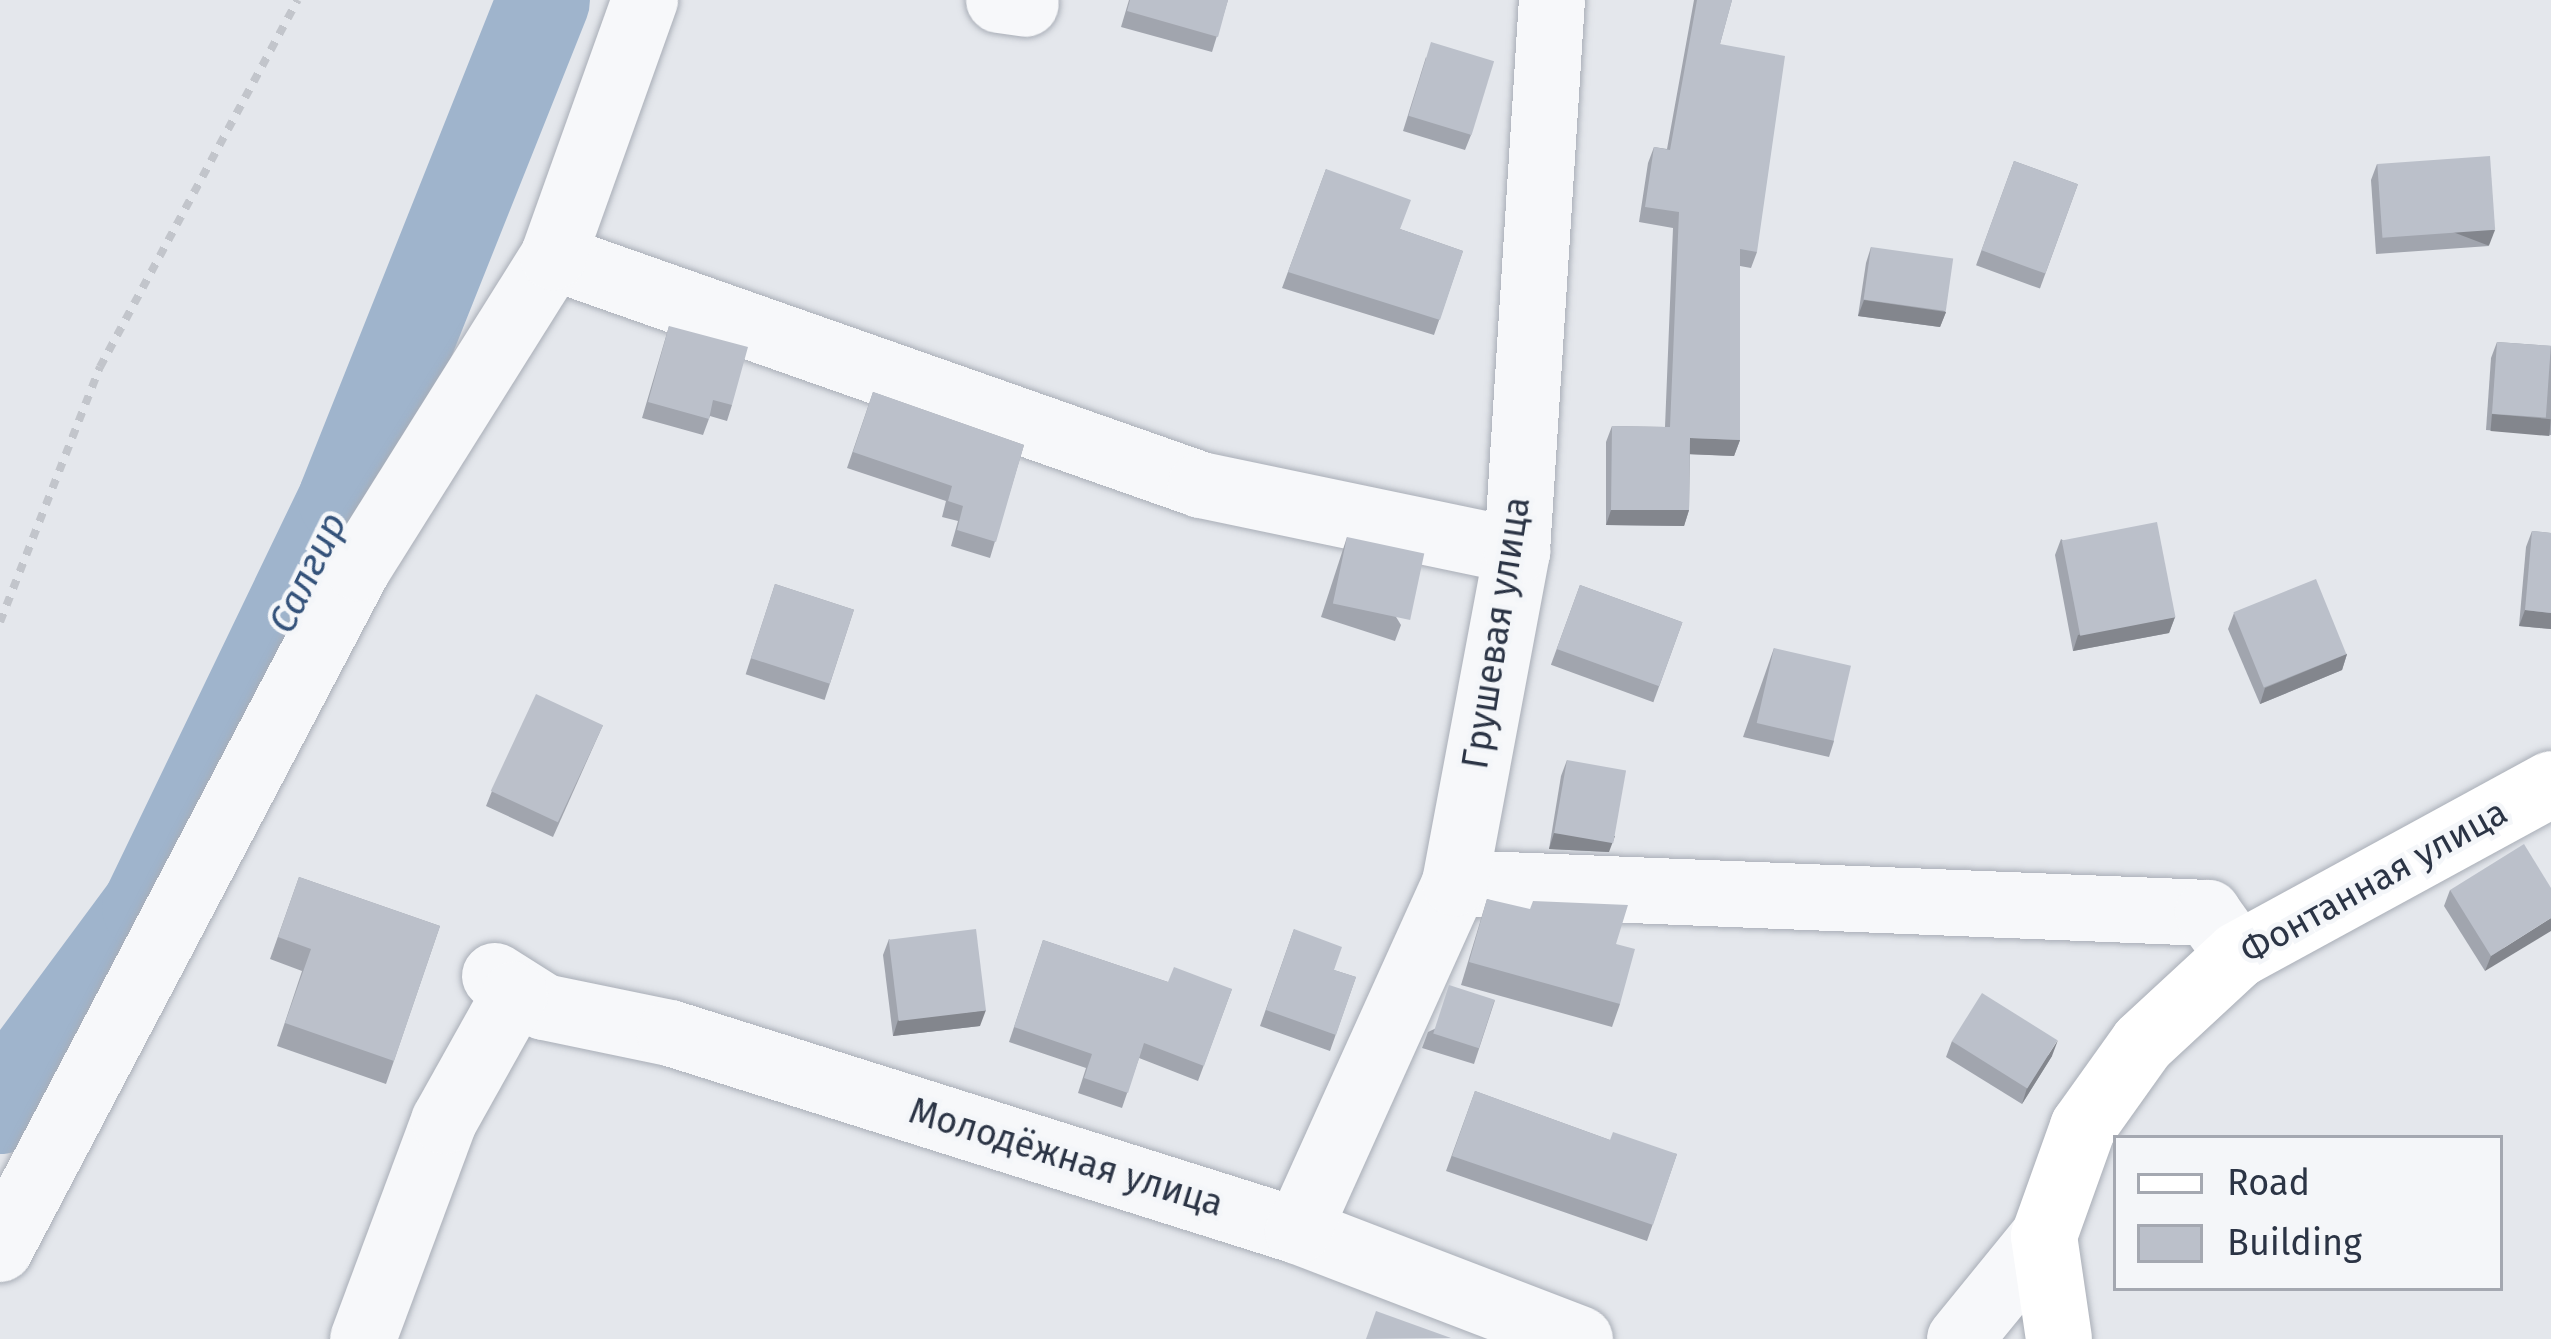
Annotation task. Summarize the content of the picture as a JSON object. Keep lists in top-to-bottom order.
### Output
{
  "streets": {
    "main road": ["Фонтанная улица"],
    "street": ["Грушевая улица", "Молодёжная улица"]
  },
  "crossings": [
    ["Грушевая улица", "Молодёжная улица"]
  ],
  "water": ["Салгир"],
  "legend": ["Road", "Building"]
}
